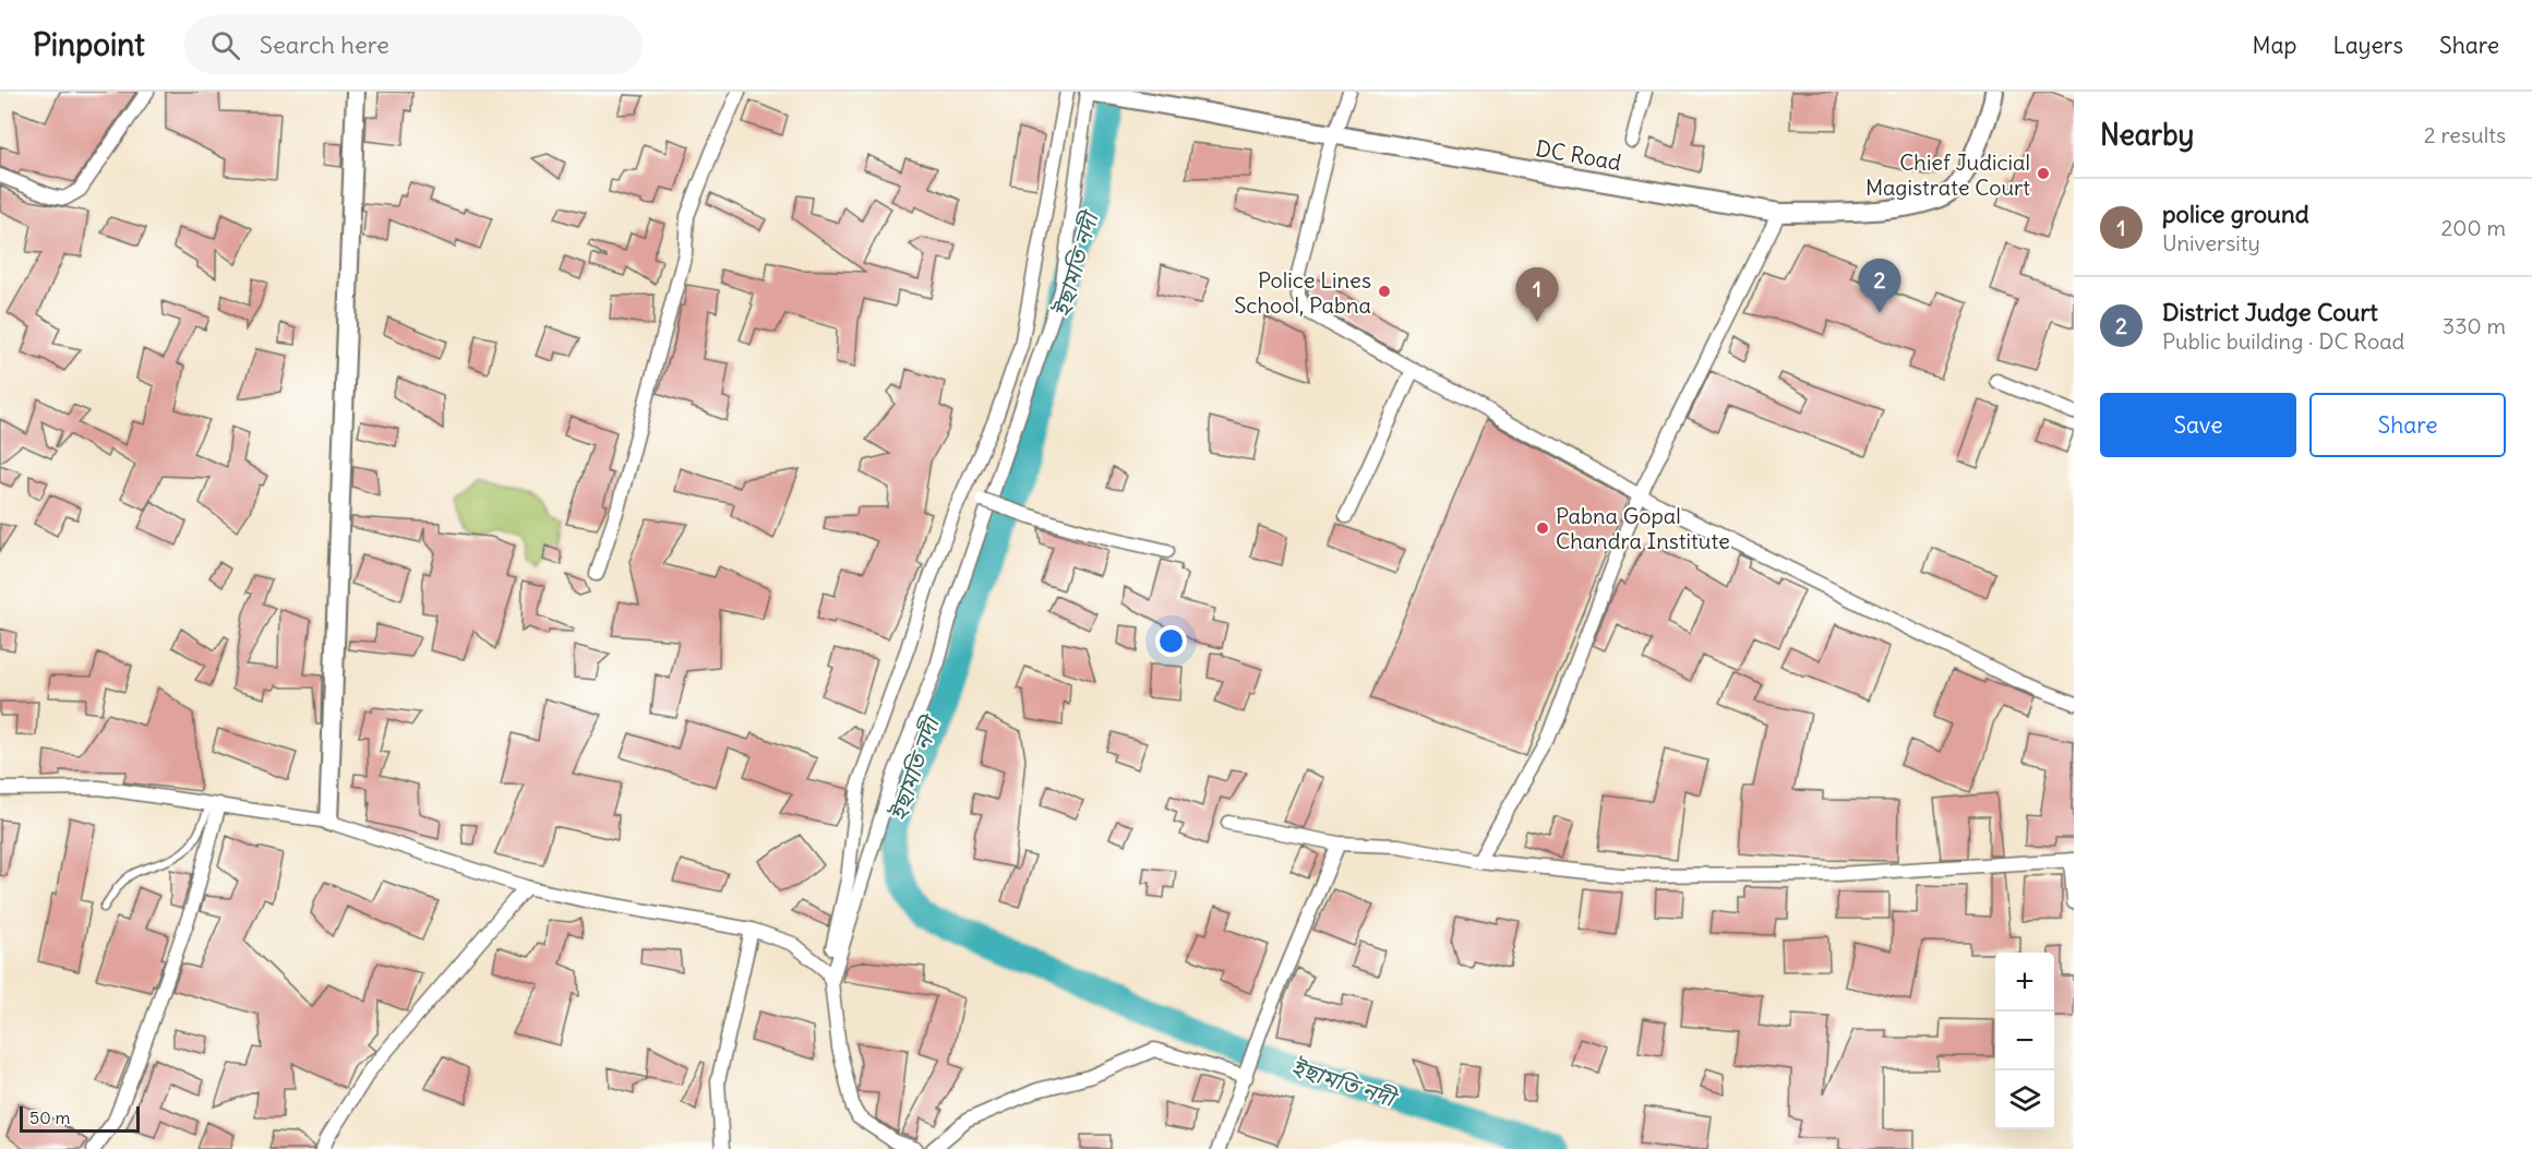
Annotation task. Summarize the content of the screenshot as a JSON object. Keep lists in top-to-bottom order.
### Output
{
  "streets": {
    "street": ["DC Road"]
  },
  "water": ["ইছামতি নদী"],
  "places": ["Chief Judicial Magistrate Court", "Police Lines School, Pabna", "Pabna Gopal Chandra Institute"],
  "scale_bar": "50 m",
  "page": {
    "header": "Pinpoint",
    "search": "Search here",
    "nav": ["Map", "Layers", "Share"],
    "heading": ["Nearby", "2 results"],
    "list": [
      {
        "mark": "1",
        "name": "police ground",
        "note": "University",
        "value": "200 m"
      },
      {
        "mark": "2",
        "name": "District Judge Court",
        "note": "Public building · DC Road",
        "value": "330 m"
      }
    ],
    "pins": ["2", "1"],
    "buttons": ["Save", "Share"],
    "map_buttons": ["+", "−"],
    "scale": "50 m"
  }
}
